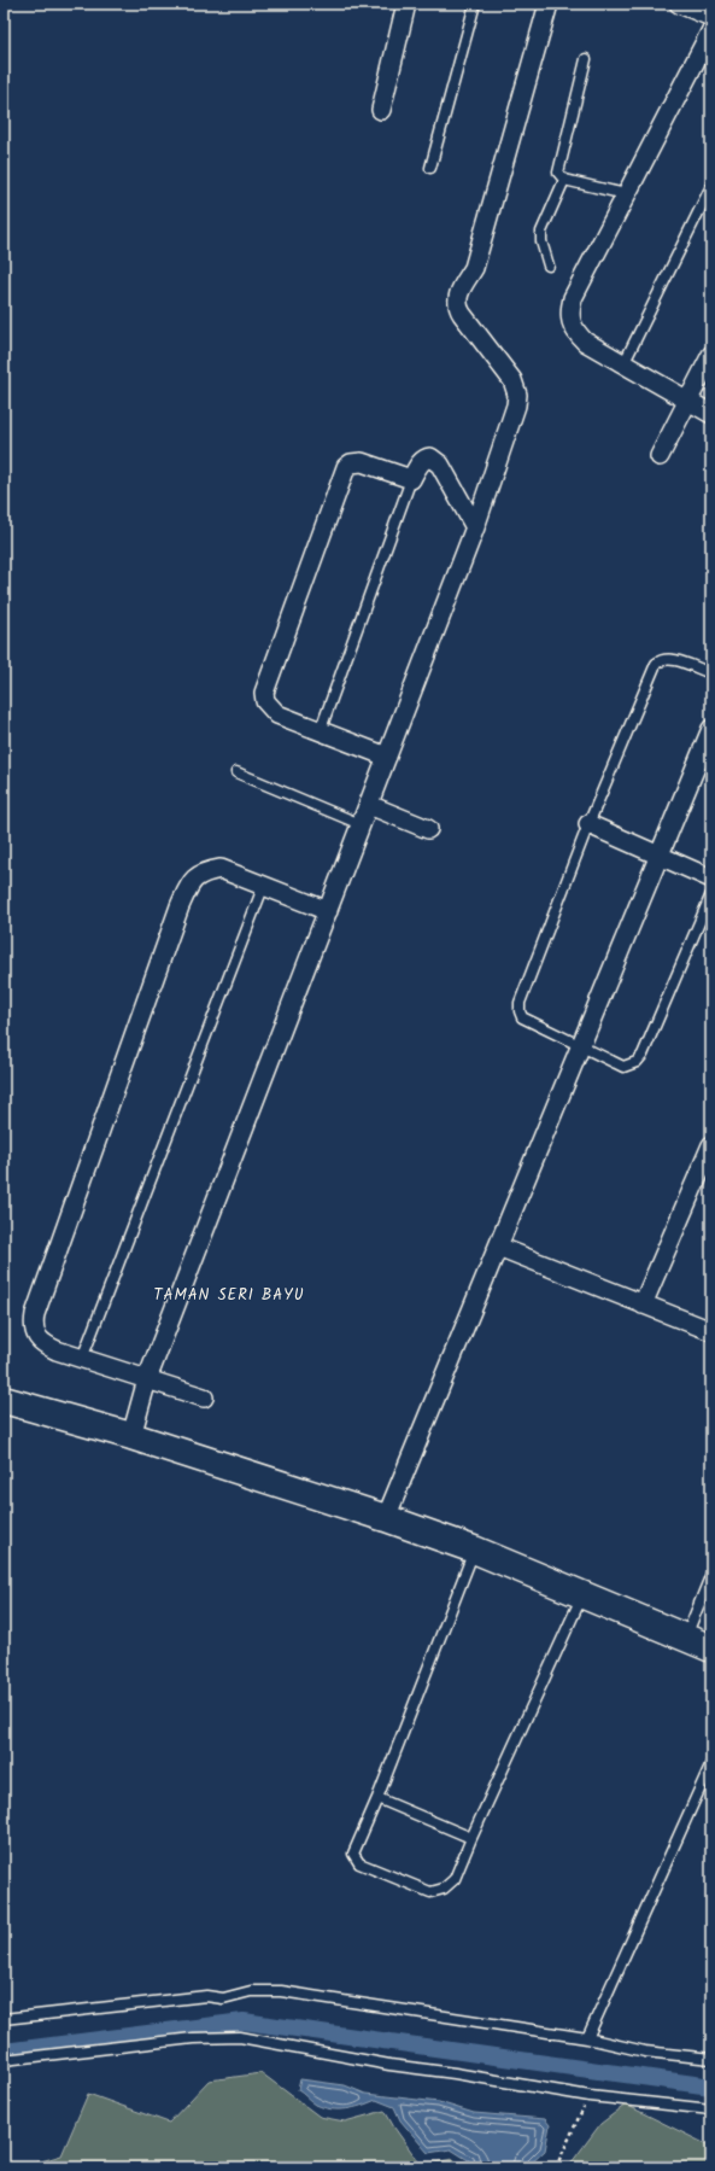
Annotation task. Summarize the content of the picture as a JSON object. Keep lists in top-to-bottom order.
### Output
{
  "districts": ["TAMAN SERI BAYU"]
}
